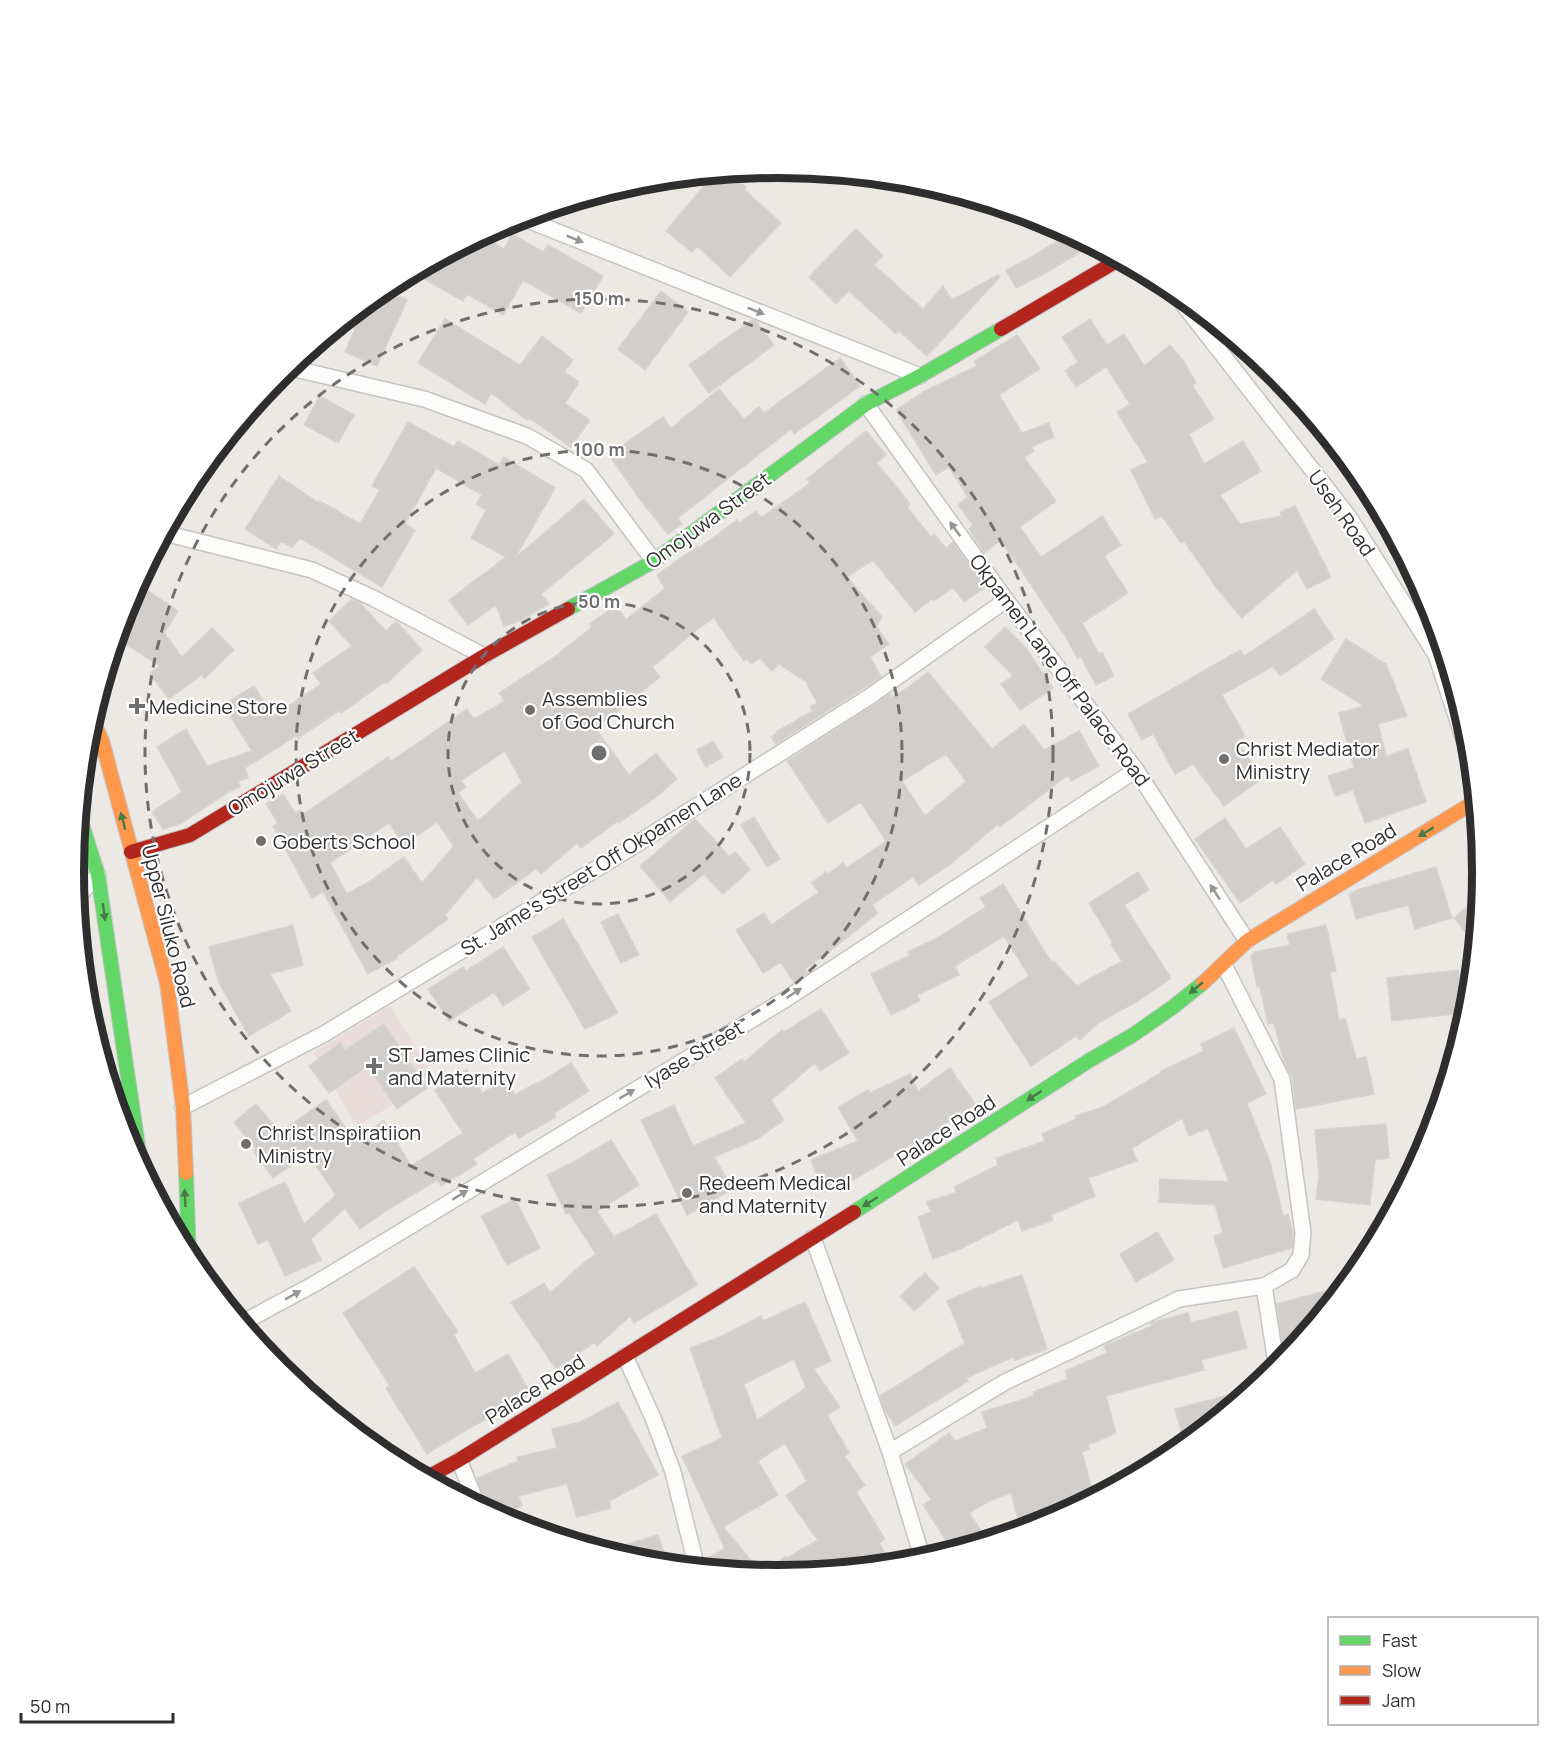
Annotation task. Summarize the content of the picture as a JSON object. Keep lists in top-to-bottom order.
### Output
{
  "streets": {
    "street": [
      "Useh Road",
      "Omojuwa Street",
      "Okpamen Lane Off Palace Road",
      "Palace Road",
      "St. Jame's Street Off Okpamen Lane",
      "Upper Siluko Road",
      "Iyase Street"
    ]
  },
  "crossings": [
    ["Omojuwa Street", "Okpamen Lane Off Palace Road"],
    ["Omojuwa Street", "Upper Siluko Road"],
    ["Okpamen Lane Off Palace Road", "Palace Road"],
    ["Okpamen Lane Off Palace Road", "St. Jame's Street Off Okpamen Lane"],
    ["Okpamen Lane Off Palace Road", "Iyase Street"],
    ["St. Jame's Street Off Okpamen Lane", "Upper Siluko Road"]
  ],
  "one_way": [
    "Okpamen Lane Off Palace Road",
    "Palace Road",
    "Upper Siluko Road",
    "Iyase Street"
  ],
  "places": {
    "health": ["Medicine Store", "ST James Clinic and Maternity"],
    "other": [
      "Assemblies of God Church",
      "Christ Mediator Ministry",
      "Goberts School",
      "Christ Inspiratiion Ministry",
      "Redeem Medical and Maternity"
    ]
  },
  "legend": ["Fast", "Slow", "Jam"],
  "scale_bar": "50 m",
  "rings": ["150 m", "100 m", "50 m"]
}
